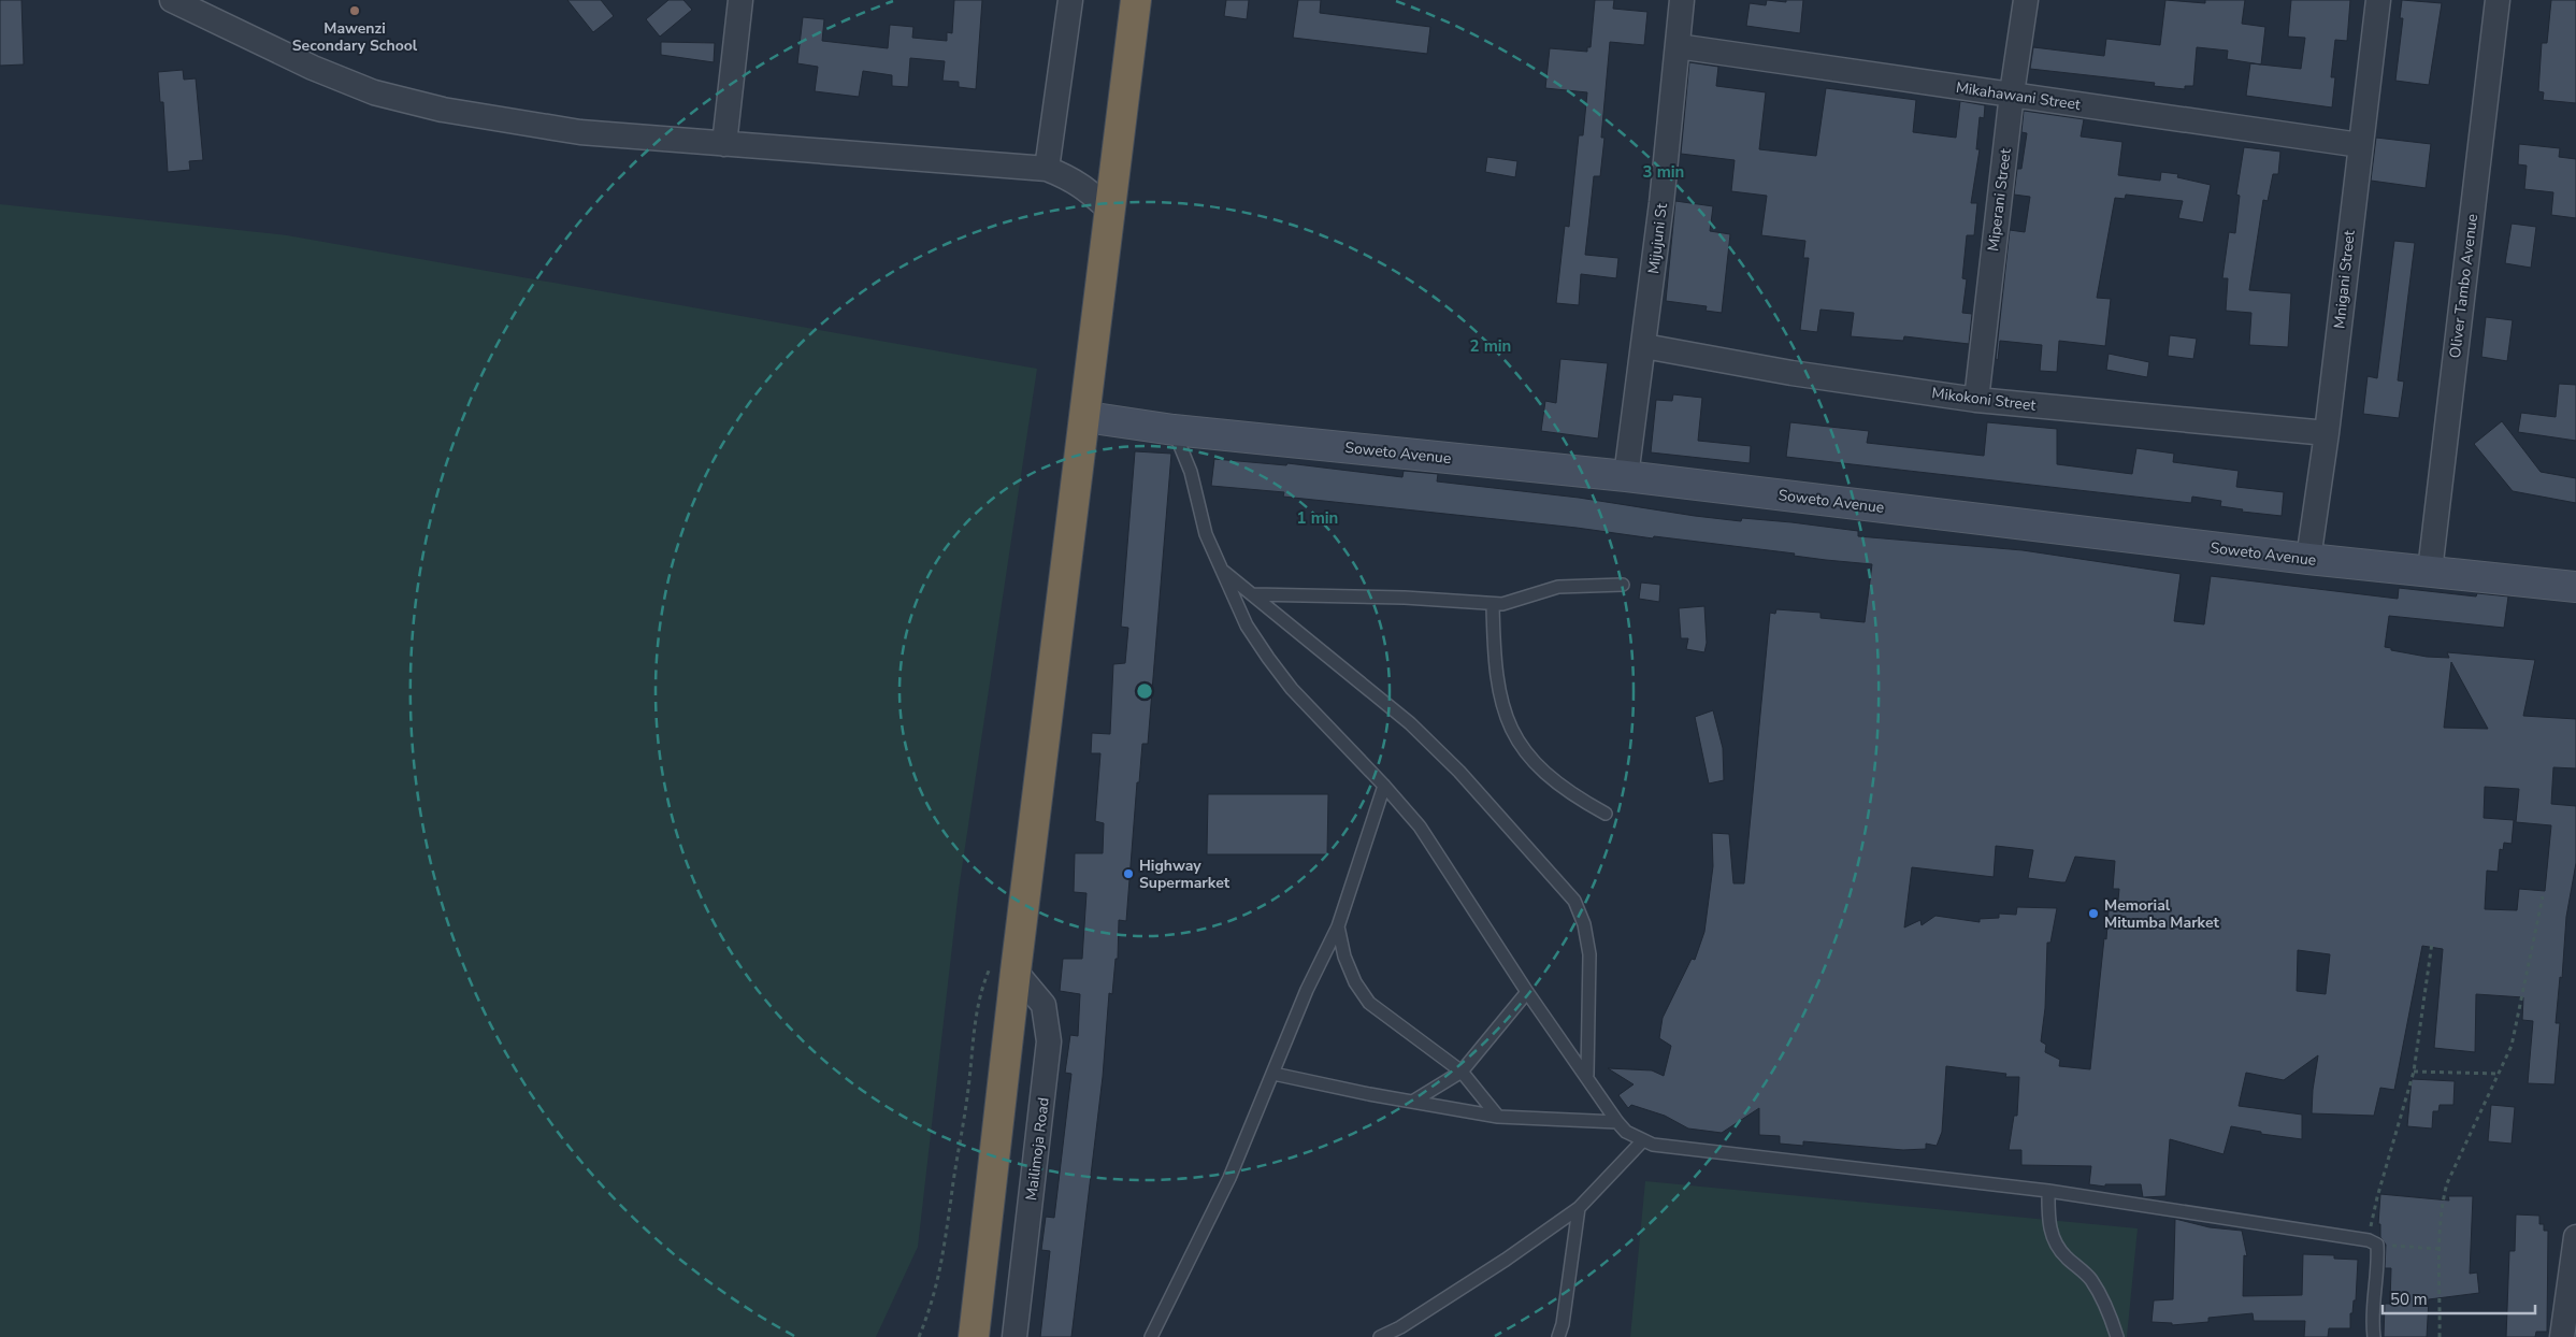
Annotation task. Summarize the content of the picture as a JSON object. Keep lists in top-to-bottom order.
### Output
{
  "streets": {
    "street": [
      "Mikahawani Street",
      "Miperani Street",
      "Mijujuni St",
      "Mnigani Street",
      "Oliver Tambo Avenue",
      "Mikokoni Street",
      "Soweto Avenue",
      "Mailimoja Road"
    ]
  },
  "crossings": [
    ["Mikahawani Street", "Miperani Street"],
    ["Mikahawani Street", "Mijujuni St"],
    ["Mikahawani Street", "Mnigani Street"],
    ["Miperani Street", "Mikokoni Street"],
    ["Mijujuni St", "Mikokoni Street"],
    ["Mijujuni St", "Soweto Avenue"],
    ["Mnigani Street", "Mikokoni Street"],
    ["Mnigani Street", "Soweto Avenue"],
    ["Oliver Tambo Avenue", "Soweto Avenue"]
  ],
  "places": ["Mawenzi Secondary School", "Highway Supermarket", "Memorial Mitumba Market"],
  "scale_bar": "50 m",
  "rings": ["3 min", "2 min", "1 min"]
}
